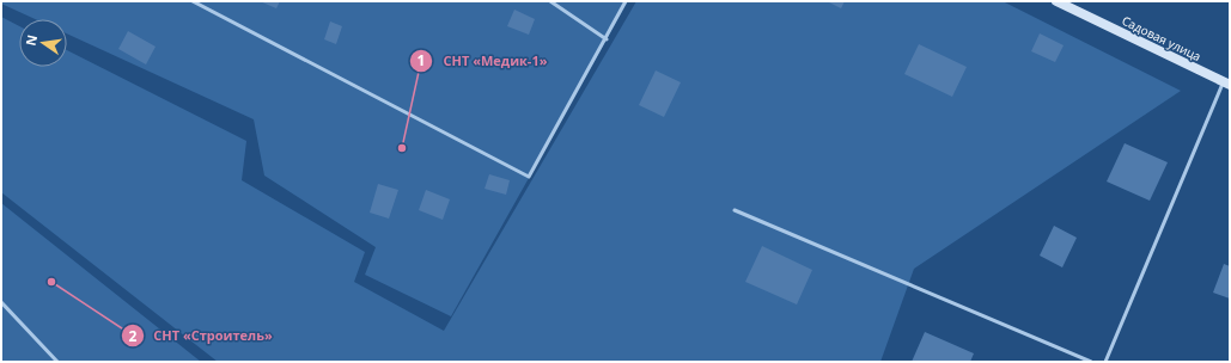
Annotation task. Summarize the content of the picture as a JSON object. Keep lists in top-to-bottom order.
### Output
{
  "streets": {
    "street": ["Садовая улица"]
  },
  "places": ["СНТ «Медик-1»", "СНТ «Строитель»"],
  "north": "left"
}
